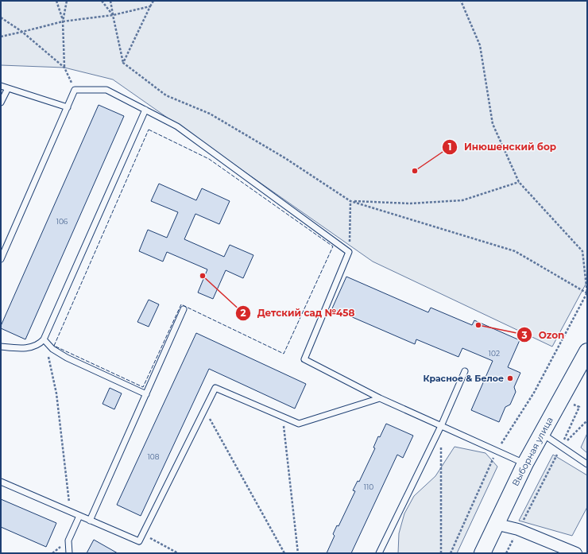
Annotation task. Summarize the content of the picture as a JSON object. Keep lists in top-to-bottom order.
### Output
{
  "streets": {
    "main road": ["Выборная улица"]
  },
  "places": [
    "Инюшенский бор",
    "Детский сад №458",
    "Ozon",
    "Красное & Белое"
  ],
  "house_numbers": [
    "106",
    "102",
    "108",
    "110"
  ]
}
